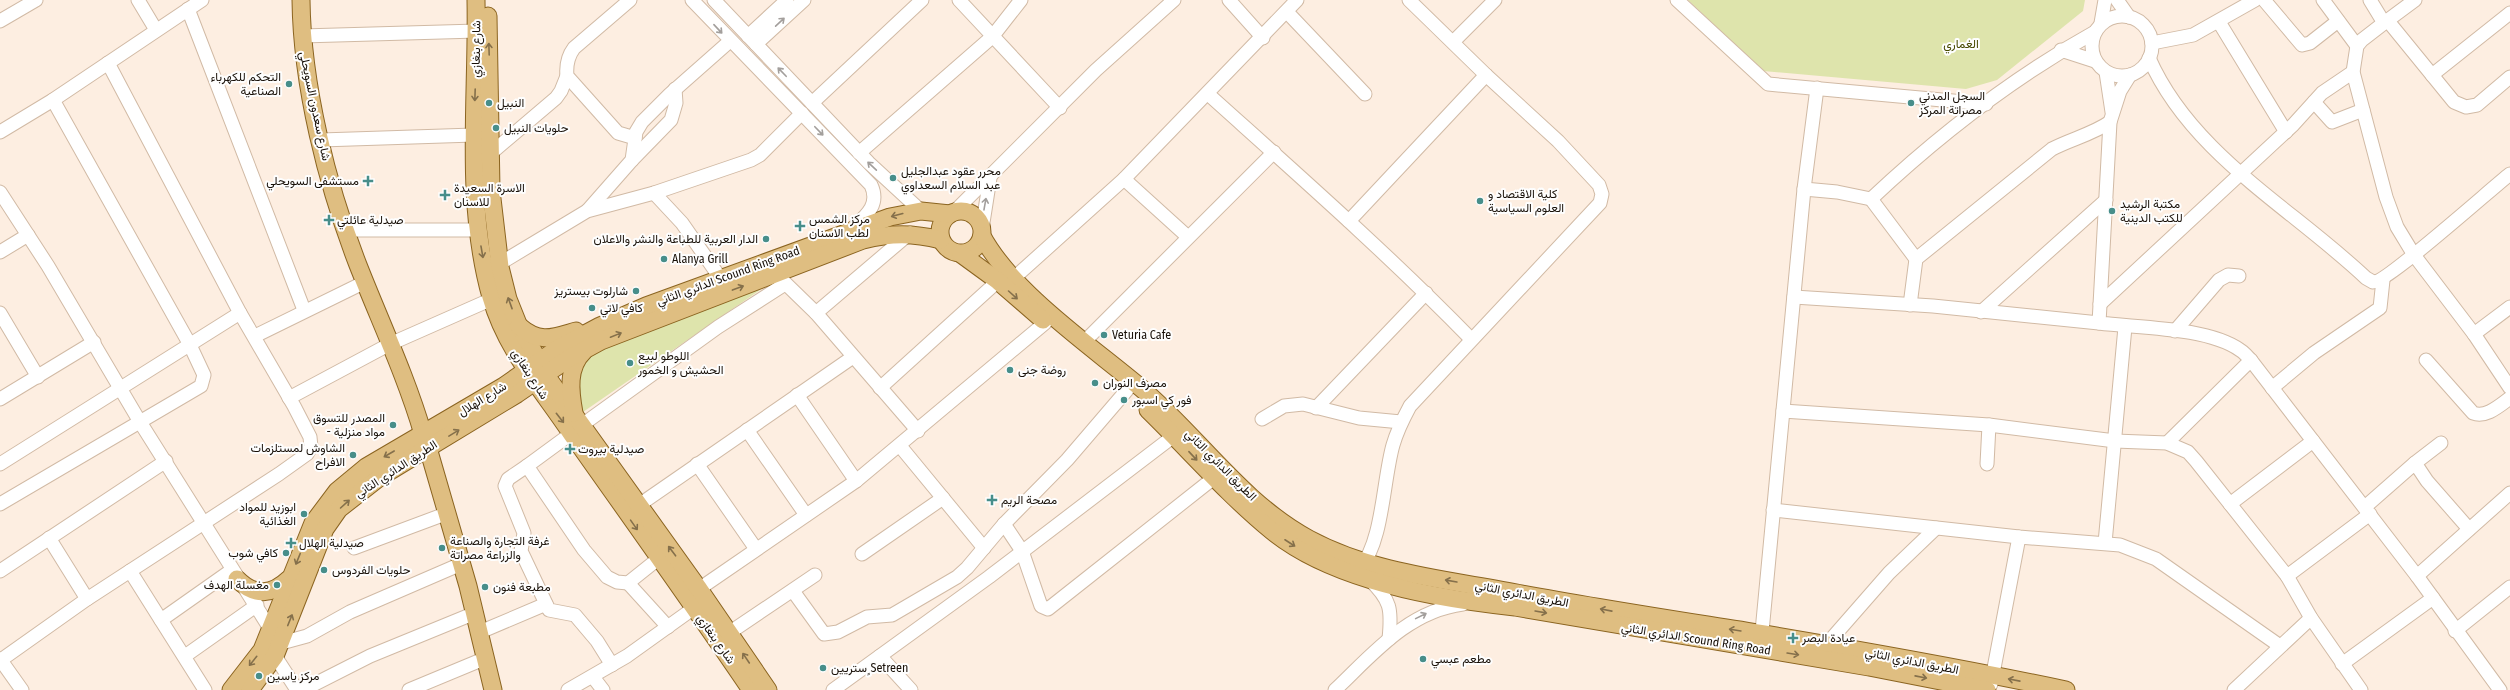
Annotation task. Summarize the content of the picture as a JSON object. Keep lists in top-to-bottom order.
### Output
{
  "streets": {
    "main road": [
      "شارع بنغازي",
      "شارع سعدون السويحلي",
      "الدائري الثاني Scound Ring Road",
      "الطريق الدائري الثاني"
    ]
  },
  "crossings": [
    ["شارع بنغازي", "الدائري الثاني Scound Ring Road"],
    ["شارع بنغازي", "الطريق الدائري الثاني"],
    ["شارع سعدون السويحلي", "الطريق الدائري الثاني"],
    ["الدائري الثاني Scound Ring Road", "الطريق الدائري الثاني"]
  ],
  "parks": ["الغماري"],
  "places": {
    "other": [
      "التحكم للكهرباء الصناعية",
      "النبيل",
      "السجل المدني مصراتة المركز",
      "حلويات النبيل",
      "محرر عقود عبدالجليل عبد السلام السعداوي",
      "كلية الاقتصاد و العلوم السياسية",
      "مكتبة الرشيد للكتب الدينية",
      "الدار العربية للطباعة والنشر والاعلان",
      "Alanya Grill",
      "شارلوت بيستريز",
      "كافي لاتي",
      "Veturia Cafe",
      "اللوطو لبيع الحشيش و الخمور",
      "روضة جنى",
      "مصرف النوران",
      "فور كي اسبور",
      "المصدر للتسوق - مواد منزلية",
      "الشاوش لمستلزمات الافراح",
      "ابوزيد للمواد الغذائية",
      "غرفة التجارة والصناعة والزراعة مصراتة",
      "كافي شوب",
      "حلويات الفردوس",
      "مغسلة الهدف",
      "مطبعة فنون",
      "مطعم عبسي",
      "ستريين ٍSetreen",
      "مركز ياسين"
    ],
    "health": [
      "مستشفى السويحلي",
      "الاسرة السعيدة للاسنان",
      "صيدلية عائلتي",
      "مركز الشمس لطب الاسنان",
      "صيدلية بيروت",
      "مصحة الريم",
      "صيدلية الهلال",
      "عيادة البصر"
    ]
  }
}
